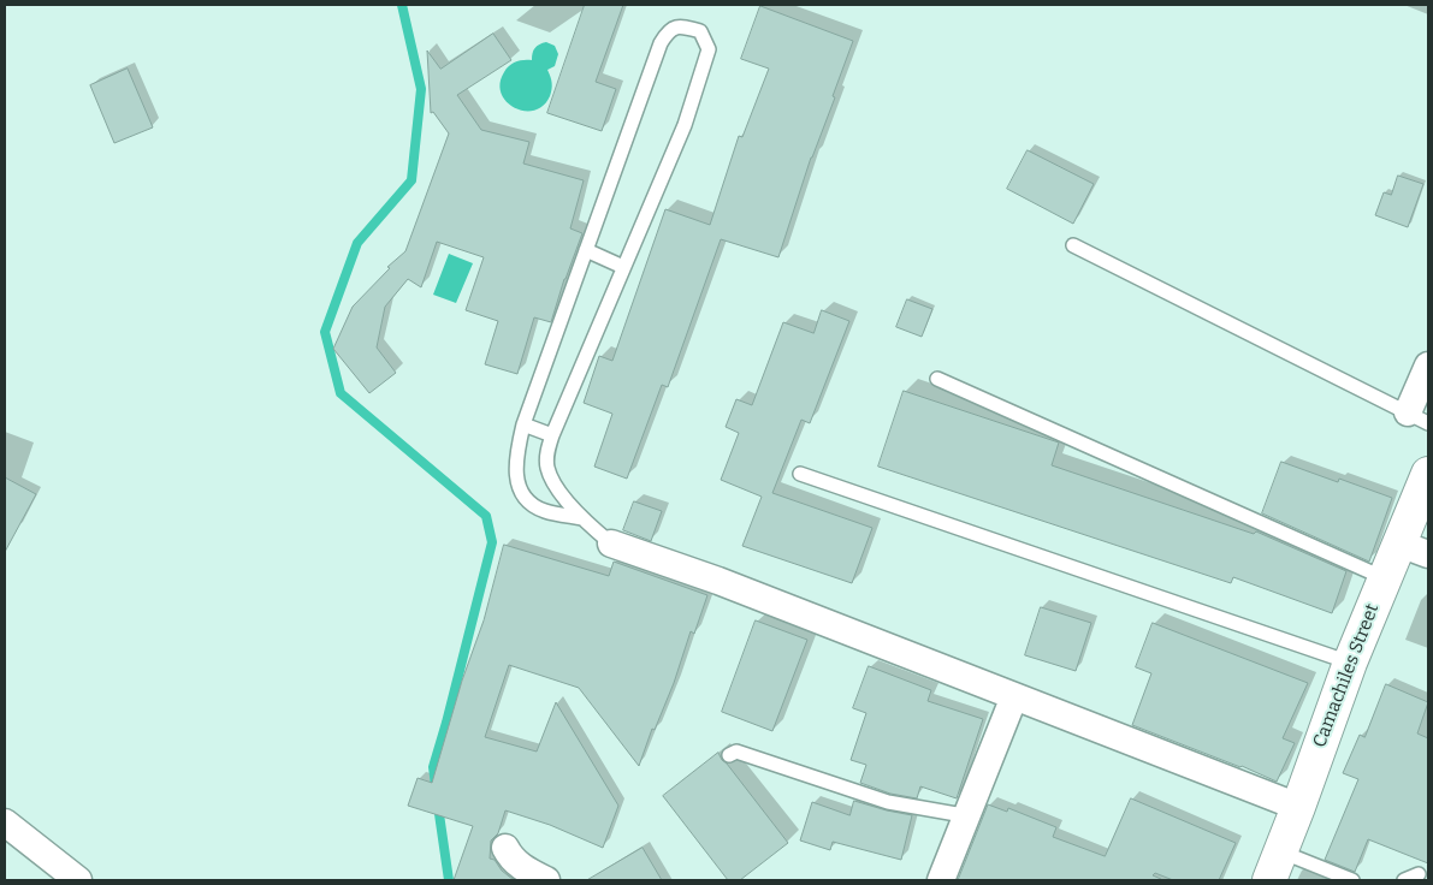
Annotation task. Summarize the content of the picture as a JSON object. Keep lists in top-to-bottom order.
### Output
{
  "streets": {
    "street": ["Camachiles Street"]
  }
}
